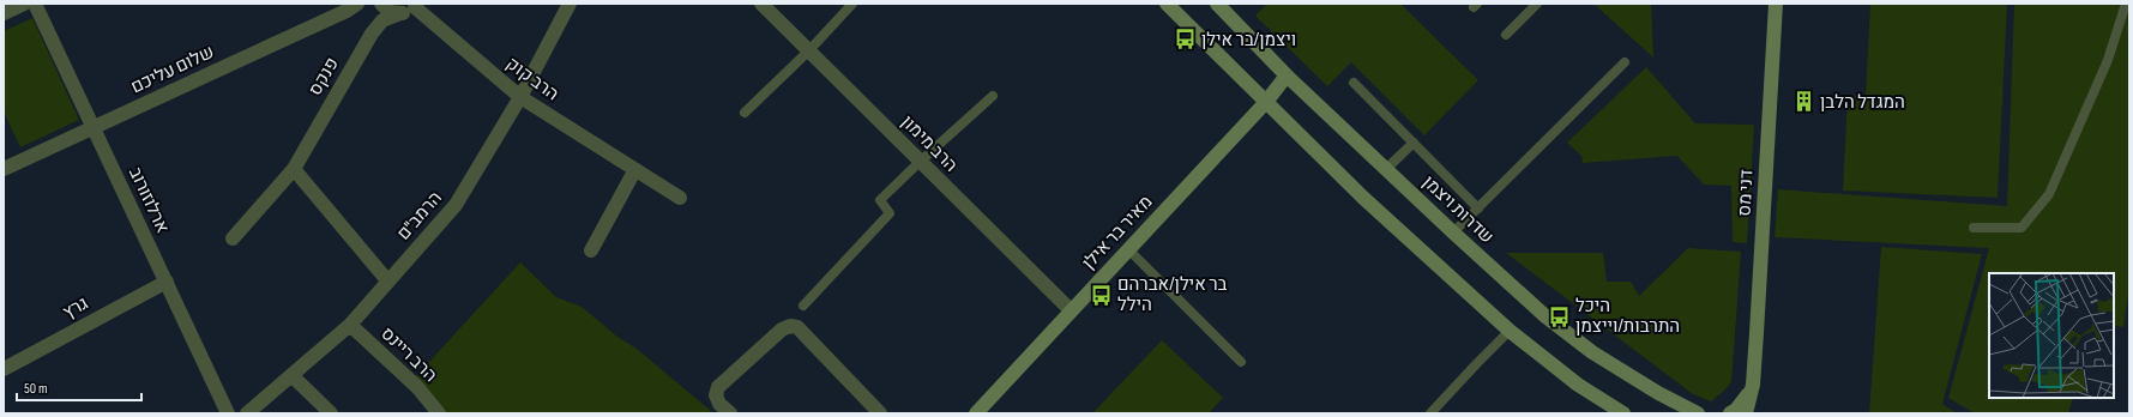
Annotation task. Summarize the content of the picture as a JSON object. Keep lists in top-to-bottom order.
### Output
{
  "streets": {
    "main road": ["דני מס", "שדרות ויצמן", "מאיר בר אילן"],
    "street": [
      "שלום עליכם",
      "פנקס",
      "הרב קוק",
      "הרב מימון",
      "ארלוזורוב",
      "הרמב\"ם",
      "גרץ",
      "הרב ריינס"
    ]
  },
  "crossings": [
    ["שלום עליכם", "ארלוזורוב"],
    ["פנקס", "הרב קוק"],
    ["הרב קוק", "הרמב\"ם"],
    ["הרב מימון", "מאיר בר אילן"],
    ["ארלוזורוב", "גרץ"],
    ["שדרות ויצמן", "מאיר בר אילן"],
    ["הרמב\"ם", "הרב ריינס"]
  ],
  "places": {
    "bus stop": ["ויצמן/בר אילן", "בר אילן/אברהם הילל", "היכל התרבות/וייצמן"],
    "building": ["המגדל הלבן"]
  },
  "scale_bar": "50 m"
}
